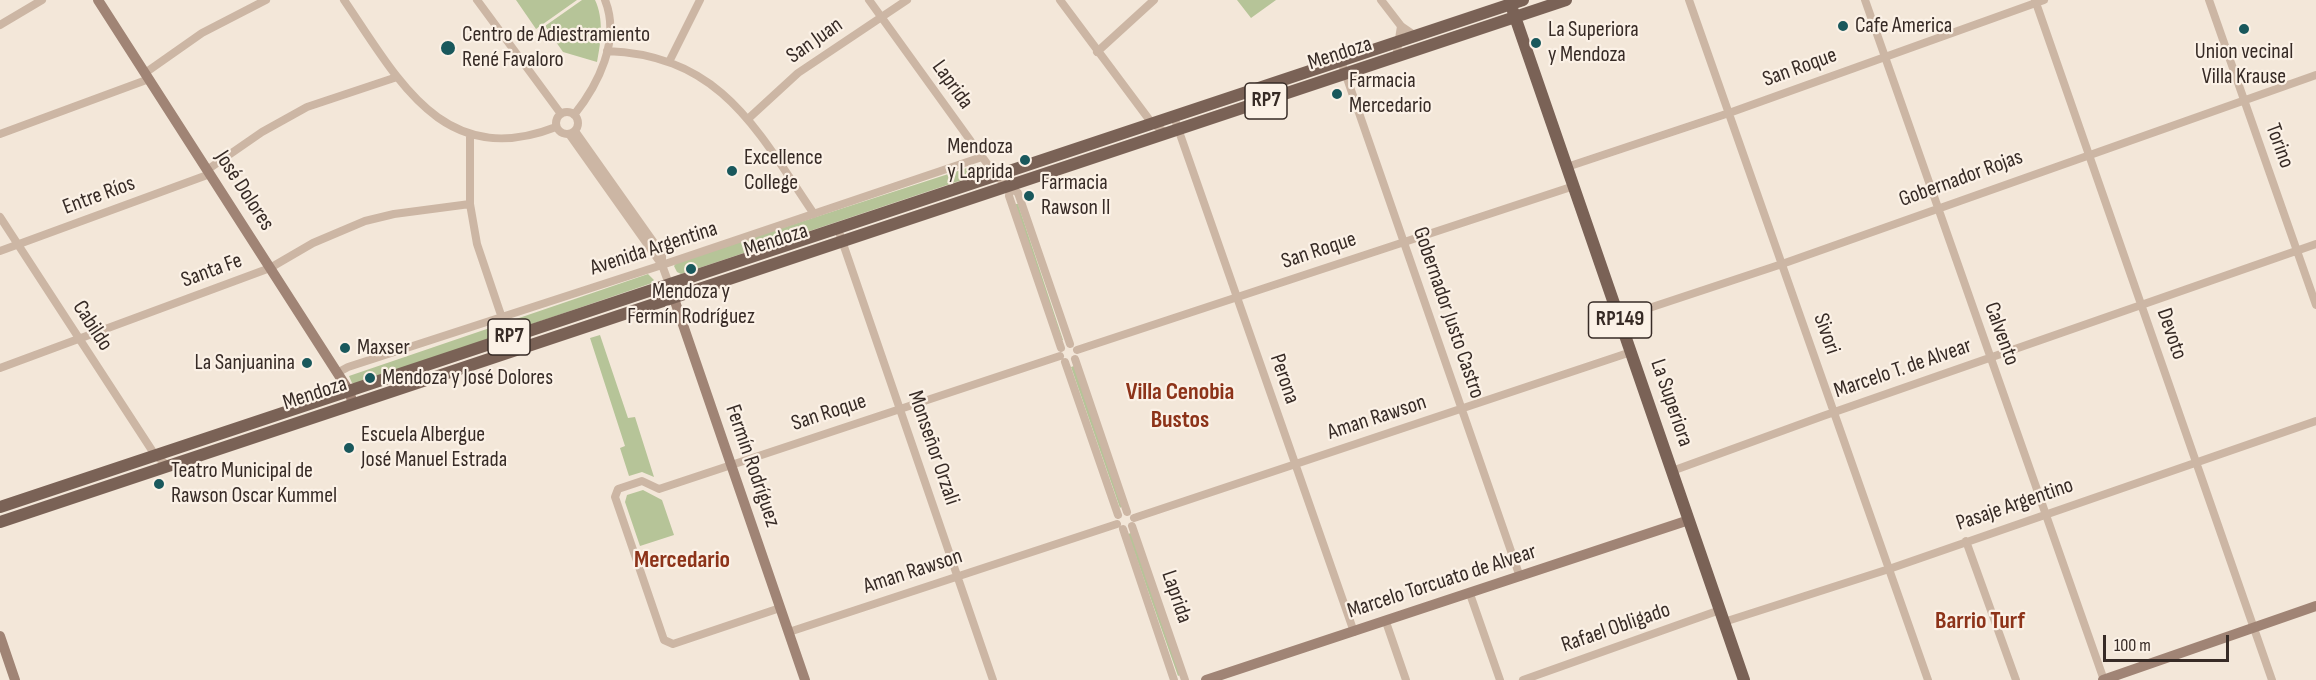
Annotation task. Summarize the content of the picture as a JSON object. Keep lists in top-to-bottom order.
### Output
{
  "streets": {
    "main road": [
      "Mendoza",
      "RP7",
      "RP149",
      "La Superiora"
    ],
    "street": [
      "San Juan",
      "San Roque",
      "Laprida",
      "Torino",
      "Gobernador Rojas",
      "José Dolores",
      "Entre Ríos",
      "Avenida Argentina",
      "Santa Fe",
      "Gobernador Justo Castro",
      "Cabildo",
      "Sivori",
      "Calvento",
      "Devoto",
      "Marcelo T. de Alvear",
      "Perona",
      "Aman Rawson",
      "Monseñor Orzali",
      "Fermín Rodríguez",
      "Pasaje Argentino",
      "Marcelo Torcuato de Alvear",
      "Rafael Obligado"
    ]
  },
  "crossings": [
    ["San Juan", "Laprida"],
    ["Mendoza", "Laprida"],
    ["Mendoza", "José Dolores"],
    ["Mendoza", "Gobernador Justo Castro"],
    ["Mendoza", "Cabildo"],
    ["Mendoza", "Perona"],
    ["Mendoza", "La Superiora"],
    ["Mendoza", "Monseñor Orzali"],
    ["Mendoza", "Fermín Rodríguez"],
    ["San Roque", "Laprida"],
    ["San Roque", "Gobernador Justo Castro"],
    ["San Roque", "Sivori"],
    ["San Roque", "Calvento"],
    ["San Roque", "Devoto"],
    ["San Roque", "Perona"],
    ["San Roque", "La Superiora"],
    ["San Roque", "Monseñor Orzali"],
    ["San Roque", "Fermín Rodríguez"],
    ["Laprida", "Avenida Argentina"],
    ["Laprida", "Aman Rawson"],
    ["Torino", "Gobernador Rojas"],
    ["Torino", "Marcelo T. de Alvear"],
    ["Gobernador Rojas", "Sivori"],
    ["Gobernador Rojas", "Calvento"],
    ["Gobernador Rojas", "Devoto"],
    ["Gobernador Rojas", "La Superiora"],
    ["José Dolores", "Entre Ríos"],
    ["José Dolores", "Avenida Argentina"],
    ["José Dolores", "Santa Fe"],
    ["Entre Ríos", "Cabildo"],
    ["Avenida Argentina", "Fermín Rodríguez"],
    ["Santa Fe", "Cabildo"],
    ["Gobernador Justo Castro", "Aman Rawson"],
    ["Gobernador Justo Castro", "Marcelo Torcuato de Alvear"],
    ["Sivori", "Marcelo T. de Alvear"],
    ["Sivori", "Pasaje Argentino"],
    ["Calvento", "Marcelo T. de Alvear"],
    ["Calvento", "Pasaje Argentino"],
    ["Devoto", "Marcelo T. de Alvear"],
    ["Devoto", "Pasaje Argentino"],
    ["Marcelo T. de Alvear", "La Superiora"],
    ["Perona", "Aman Rawson"],
    ["Perona", "Marcelo Torcuato de Alvear"],
    ["La Superiora", "Aman Rawson"],
    ["La Superiora", "Pasaje Argentino"],
    ["La Superiora", "Marcelo Torcuato de Alvear"],
    ["La Superiora", "Rafael Obligado"],
    ["Aman Rawson", "Monseñor Orzali"],
    ["Aman Rawson", "Fermín Rodríguez"],
    ["Pasaje Argentino", "Rafael Obligado"]
  ],
  "districts": ["Villa Cenobia Bustos", "Mercedario", "Barrio Turf"],
  "places": [
    "Cafe America",
    "Union vecinal Villa Krause",
    "La Superiora y Mendoza",
    "Centro de Adiestramiento René Favaloro",
    "Farmacia Mercedario",
    "Mendoza y Laprida",
    "Excellence College",
    "Farmacia Rawson II",
    "Mendoza y Fermín Rodríguez",
    "Maxser",
    "La Sanjuanina",
    "Mendoza y José Dolores",
    "Escuela Albergue José Manuel Estrada",
    "Teatro Municipal de Rawson Oscar Kummel"
  ],
  "scale_bar": "100 m"
}
